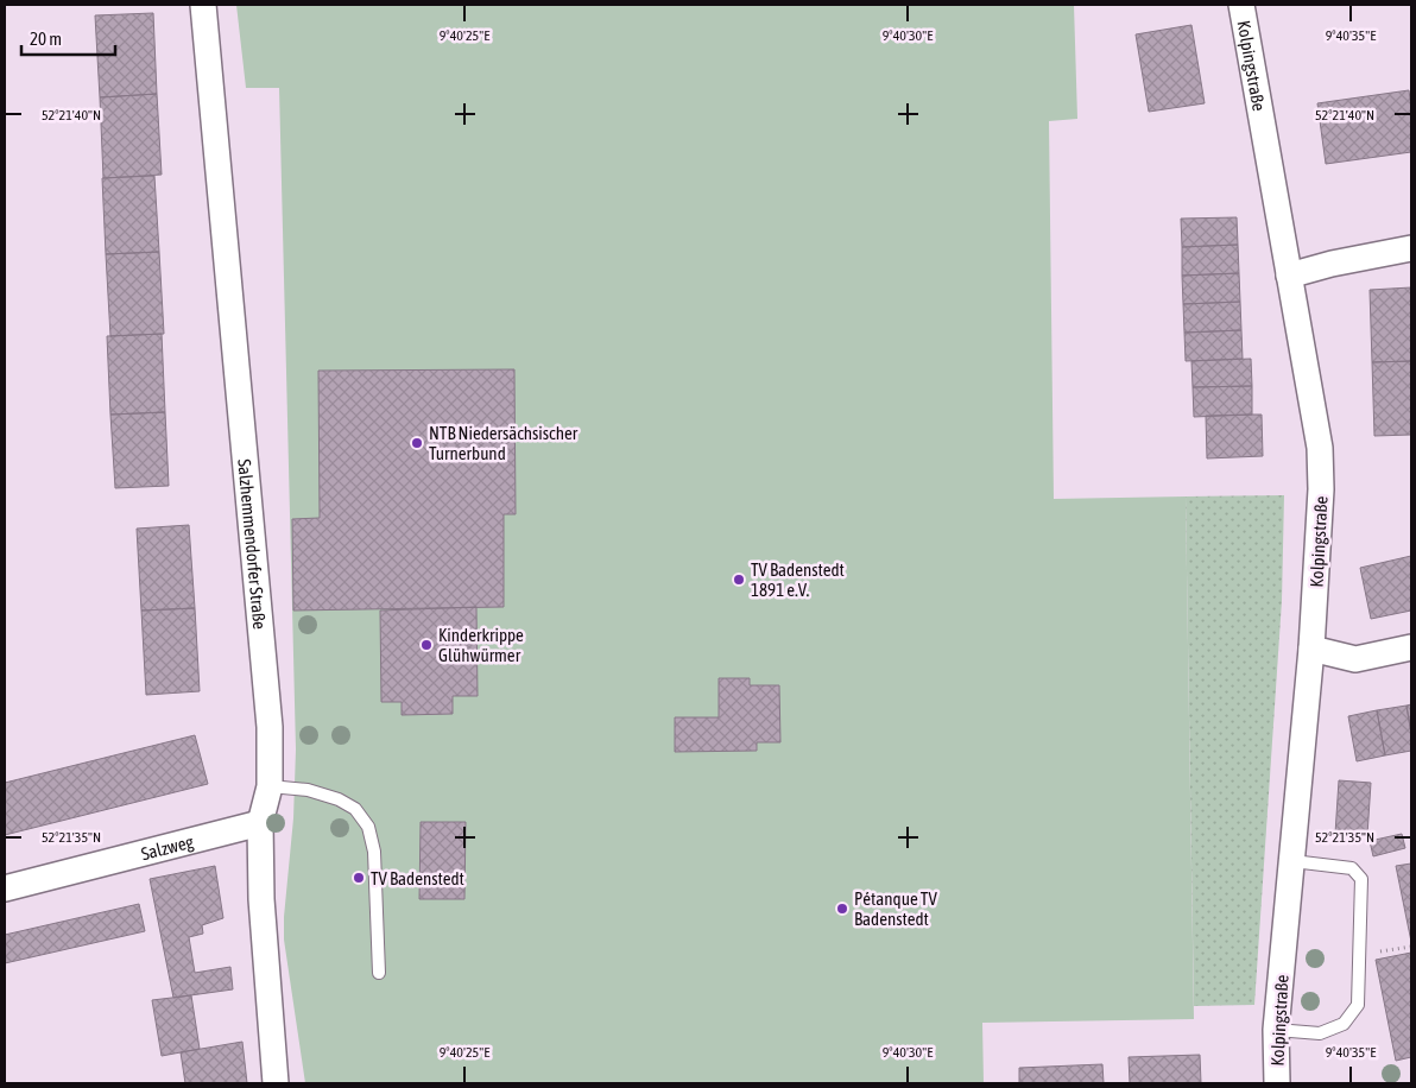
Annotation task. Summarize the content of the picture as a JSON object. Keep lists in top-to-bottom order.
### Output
{
  "streets": {
    "street": ["Kolpingstraße", "Salzhemmendorfer Straße", "Salzweg"]
  },
  "crossings": [
    ["Salzhemmendorfer Straße", "Salzweg"]
  ],
  "places": [
    "NTB Niedersächsischer Turnerbund",
    "TV Badenstedt 1891 e.V.",
    "Kinderkrippe Glühwürmer",
    "TV Badenstedt",
    "Pétanque TV Badenstedt"
  ],
  "scale_bar": "20 m",
  "coordinates": [
    "9°40'25\"E",
    "9°40'30\"E",
    "9°40'35\"E",
    "52°21'40\"N",
    "52°21'35\"N"
  ]
}
